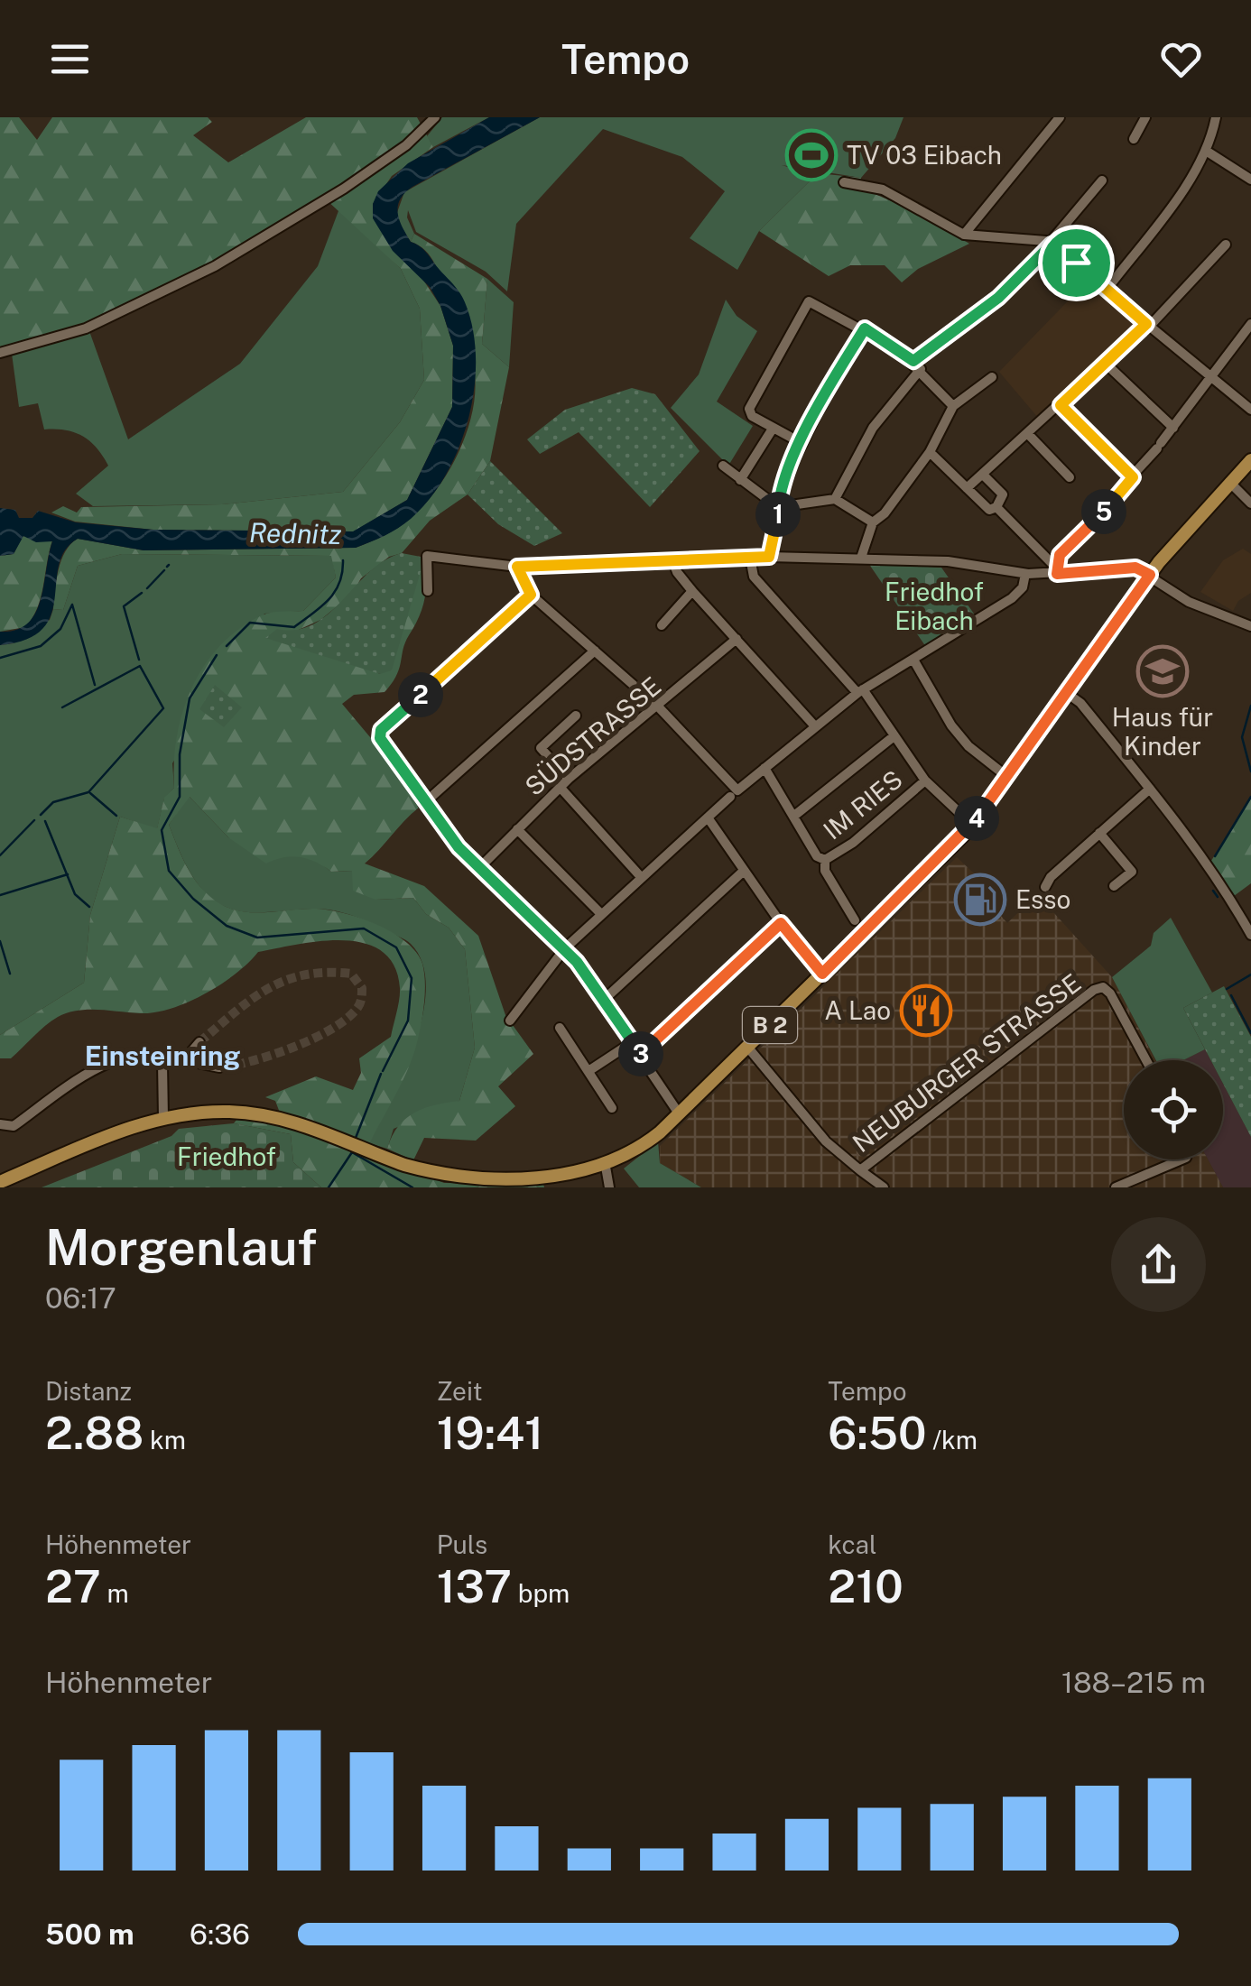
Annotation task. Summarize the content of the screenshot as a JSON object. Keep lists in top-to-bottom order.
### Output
{
  "streets": {
    "main road": ["B 2"],
    "street": ["SÜDSTRASSE", "IM RIES", "NEUBURGER STRASSE"]
  },
  "crossings": [
    ["B 2", "NEUBURGER STRASSE"]
  ],
  "districts": ["Einsteinring"],
  "water": ["Rednitz"],
  "parks": ["Friedhof Eibach", "Friedhof"],
  "places": {
    "sports": ["TV 03 Eibach"],
    "school or university": ["Haus für Kinder"],
    "fuel station": ["Esso"],
    "restaurant": ["A Lao"]
  },
  "page": {
    "header": "Tempo",
    "pins": [
      "5",
      "1",
      "2",
      "4",
      "3"
    ],
    "heading": ["Morgenlauf", "06:17"],
    "stats": [
      ["Distanz", "2.88 km"],
      ["Zeit", "19:41"],
      ["Tempo", "6:50 /km"],
      ["Höhenmeter", "27 m"],
      ["Puls", "137 bpm"],
      ["kcal", "210"]
    ],
    "chart": ["Höhenmeter", "188–215 m"],
    "list": [
      {
        "name": "500 m",
        "note": "6:36"
      }
    ]
  }
}
